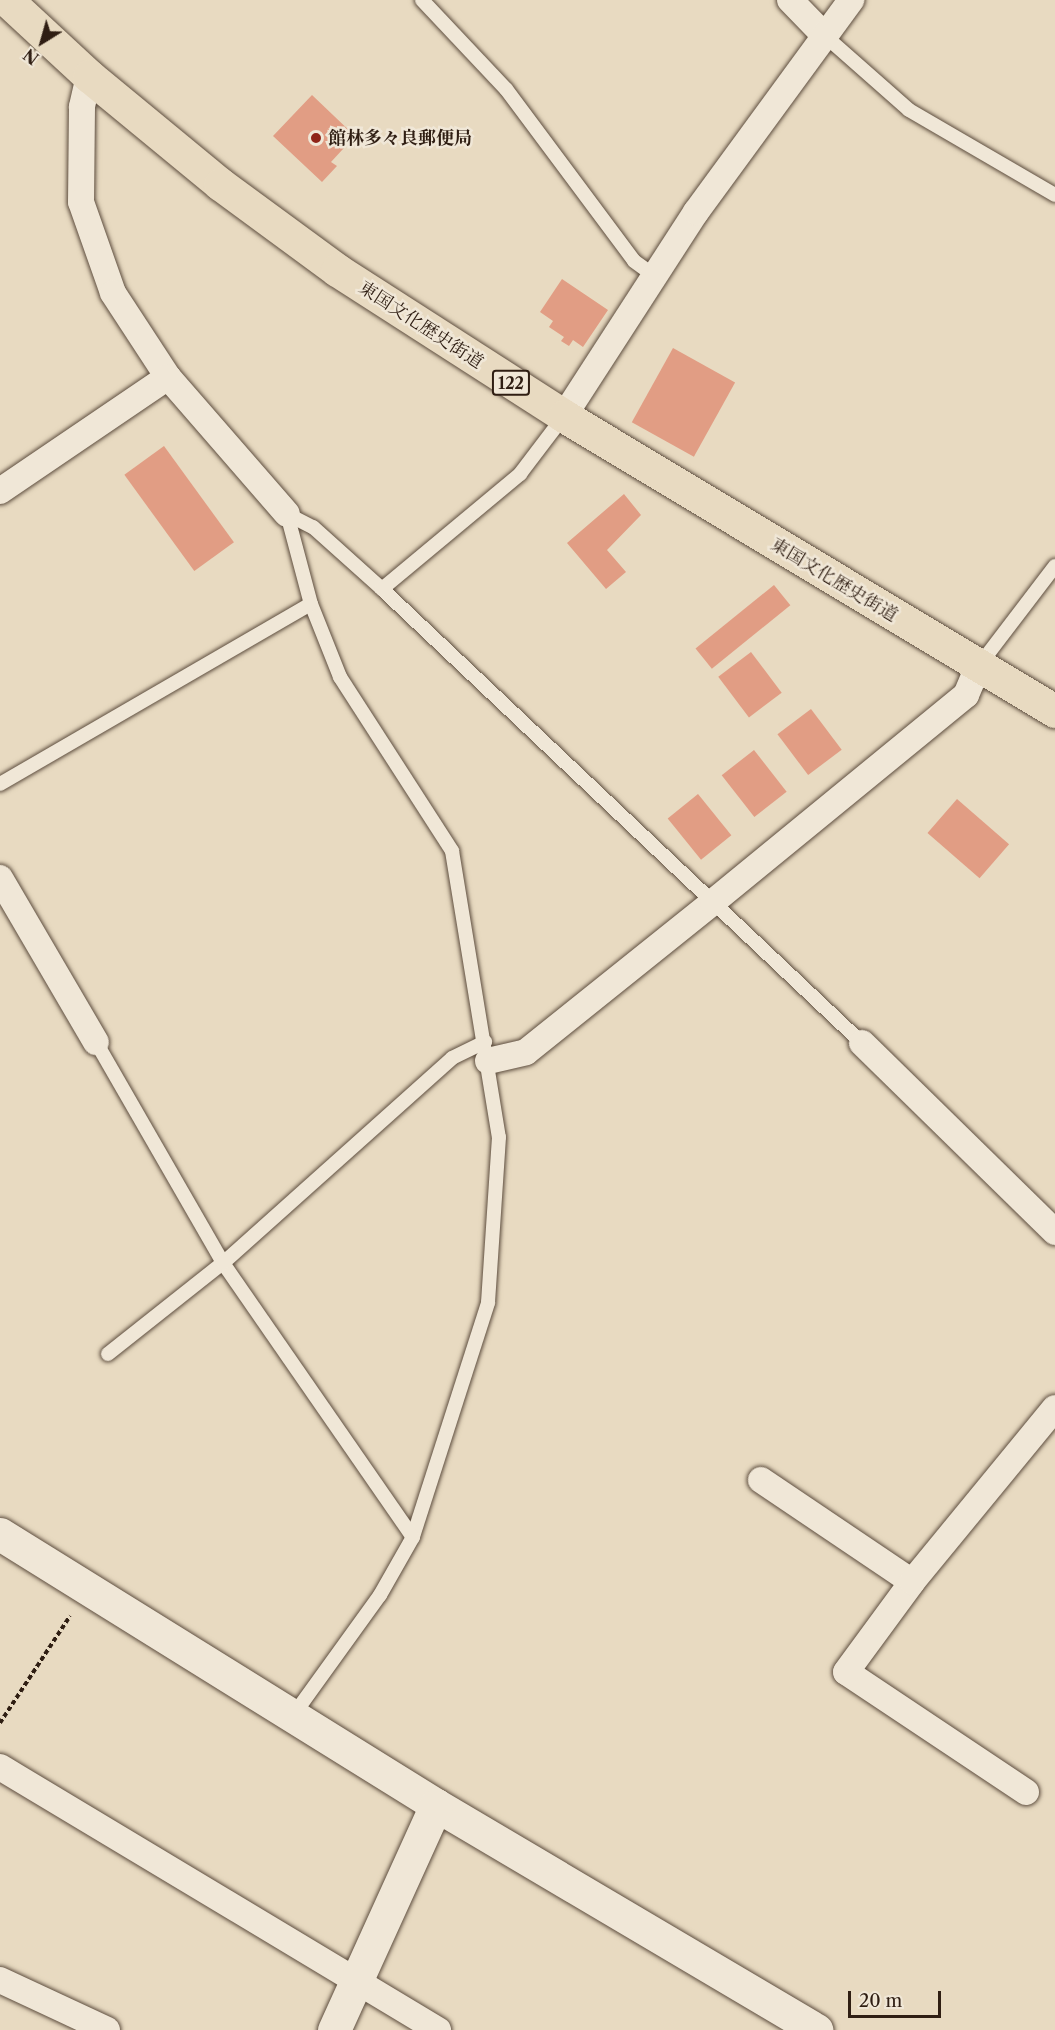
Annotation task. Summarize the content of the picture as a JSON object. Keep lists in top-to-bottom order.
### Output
{
  "streets": {
    "highway": ["東国文化歴史街道", "122"]
  },
  "places": ["館林多々良郵便局"],
  "scale_bar": "20 m",
  "north": "bottom left"
}
